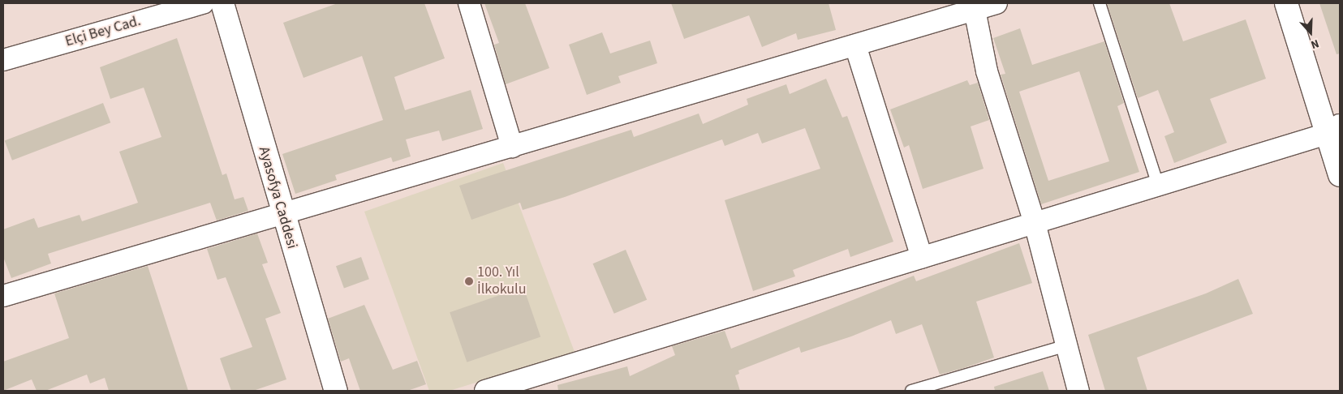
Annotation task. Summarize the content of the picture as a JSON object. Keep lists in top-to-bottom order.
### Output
{
  "streets": {
    "street": ["Elçi Bey Cad.", "Ayasofya Caddesi"]
  },
  "places": ["100. Yıl İlkokulu"],
  "north": "bottom"
}
